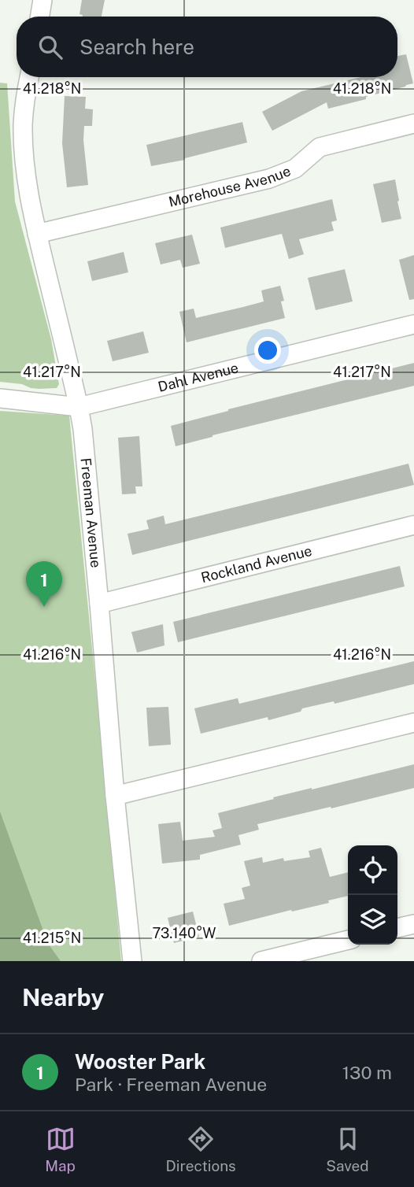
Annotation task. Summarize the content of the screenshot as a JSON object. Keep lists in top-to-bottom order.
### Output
{
  "streets": {
    "street": [
      "Morehouse Avenue",
      "Dahl Avenue",
      "Freeman Avenue",
      "Rockland Avenue"
    ]
  },
  "crossings": [
    ["Morehouse Avenue", "Freeman Avenue"],
    ["Dahl Avenue", "Freeman Avenue"],
    ["Freeman Avenue", "Rockland Avenue"]
  ],
  "page": {
    "search": "Search here",
    "pins": "1",
    "heading": "Nearby",
    "list": [
      {
        "mark": "1",
        "name": "Wooster Park",
        "note": "Park · Freeman Avenue",
        "value": "130 m"
      }
    ],
    "nav": ["Map", "Directions", "Saved"]
  },
  "coordinates": [
    "41.218°N",
    "41.217°N",
    "41.216°N",
    "73.140°W",
    "41.215°N"
  ]
}
